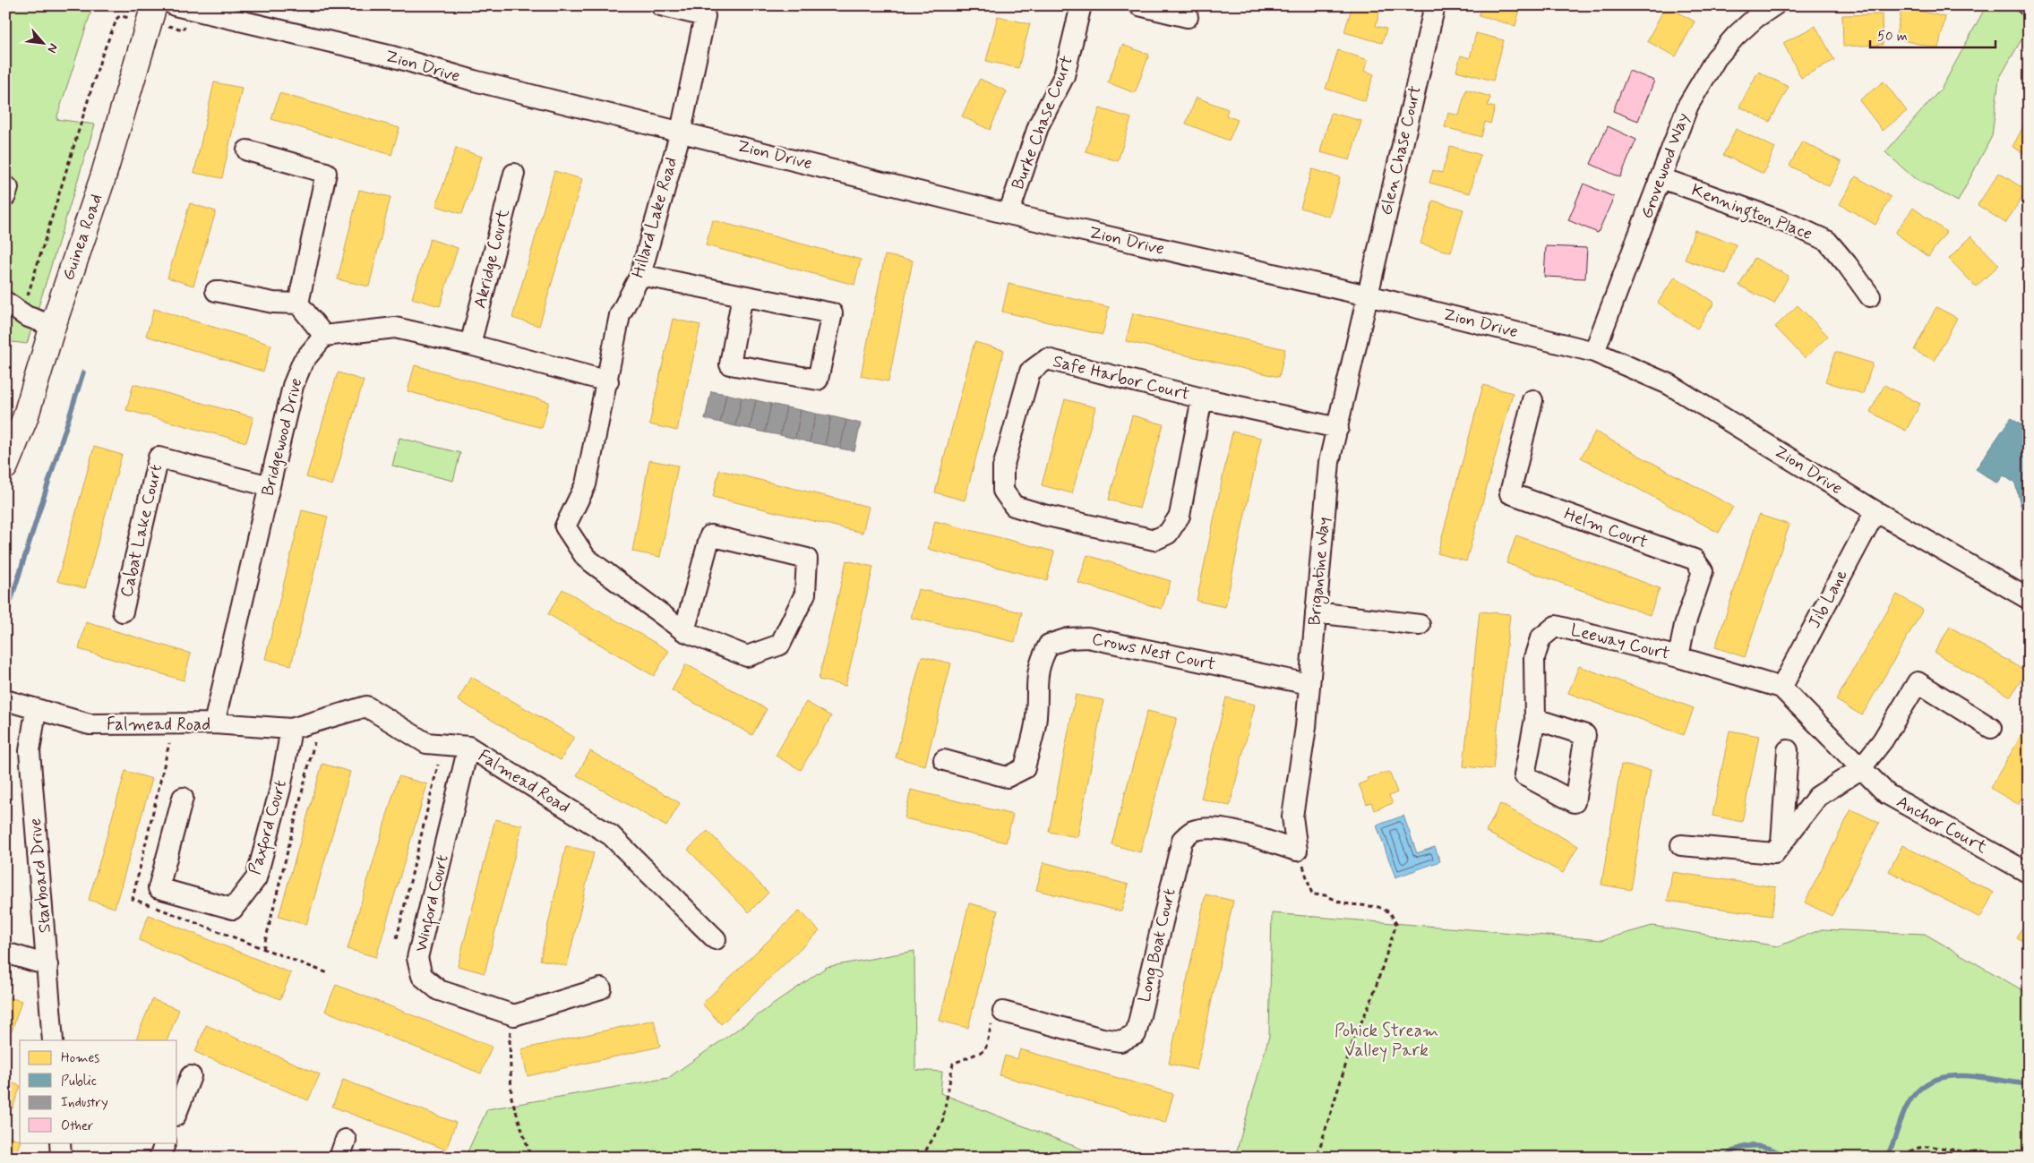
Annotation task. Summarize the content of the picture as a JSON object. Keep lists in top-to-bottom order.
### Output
{
  "streets": {
    "main road": ["Guinea Road"],
    "street": [
      "Zion Drive",
      "Burke Chase Court",
      "Glen Chase Court",
      "Grovewood Way",
      "Kennington Place",
      "Hillard Lake Road",
      "Akridge Court",
      "Safe Harbor Court",
      "Bridgewood Drive",
      "Helm Court",
      "Cabat Lake Court",
      "Brigantine Way",
      "Jib Lane",
      "Leeway Court",
      "Crows Nest Court",
      "Falmead Road",
      "Anchor Court",
      "Paxford Court",
      "Starboard Drive",
      "Winford Court",
      "Long Boat Court"
    ]
  },
  "crossings": [
    ["Zion Drive", "Burke Chase Court"],
    ["Zion Drive", "Glen Chase Court"],
    ["Zion Drive", "Grovewood Way"],
    ["Zion Drive", "Hillard Lake Road"],
    ["Zion Drive", "Brigantine Way"],
    ["Zion Drive", "Jib Lane"],
    ["Glen Chase Court", "Brigantine Way"],
    ["Grovewood Way", "Kennington Place"],
    ["Safe Harbor Court", "Brigantine Way"],
    ["Bridgewood Drive", "Cabat Lake Court"],
    ["Bridgewood Drive", "Falmead Road"],
    ["Helm Court", "Leeway Court"],
    ["Brigantine Way", "Crows Nest Court"],
    ["Brigantine Way", "Long Boat Court"],
    ["Jib Lane", "Leeway Court"],
    ["Jib Lane", "Anchor Court"],
    ["Leeway Court", "Anchor Court"],
    ["Falmead Road", "Paxford Court"],
    ["Falmead Road", "Starboard Drive"],
    ["Falmead Road", "Winford Court"]
  ],
  "parks": ["Pohick Stream Valley Park"],
  "legend": [
    "Homes",
    "Public",
    "Industry",
    "Other"
  ],
  "scale_bar": "50 m",
  "north": "bottom right"
}
